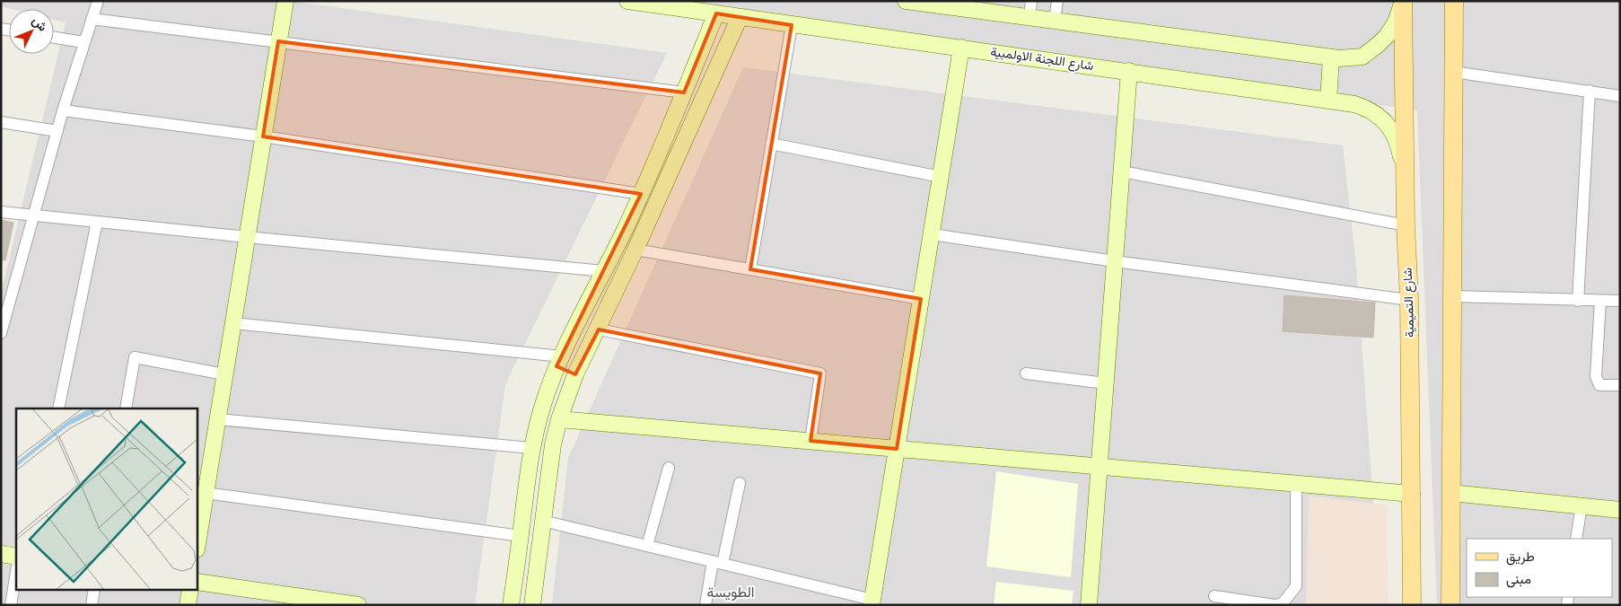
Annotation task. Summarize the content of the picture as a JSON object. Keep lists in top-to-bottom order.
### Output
{
  "streets": {
    "main road": ["شارع التميمية"],
    "street": ["شارع اللجنة الاولمبية"]
  },
  "crossings": [
    ["شارع اللجنة الاولمبية", "شارع التميمية"]
  ],
  "districts": ["الطويسة"],
  "legend": ["طريق", "مبنى"],
  "north": "top right"
}
